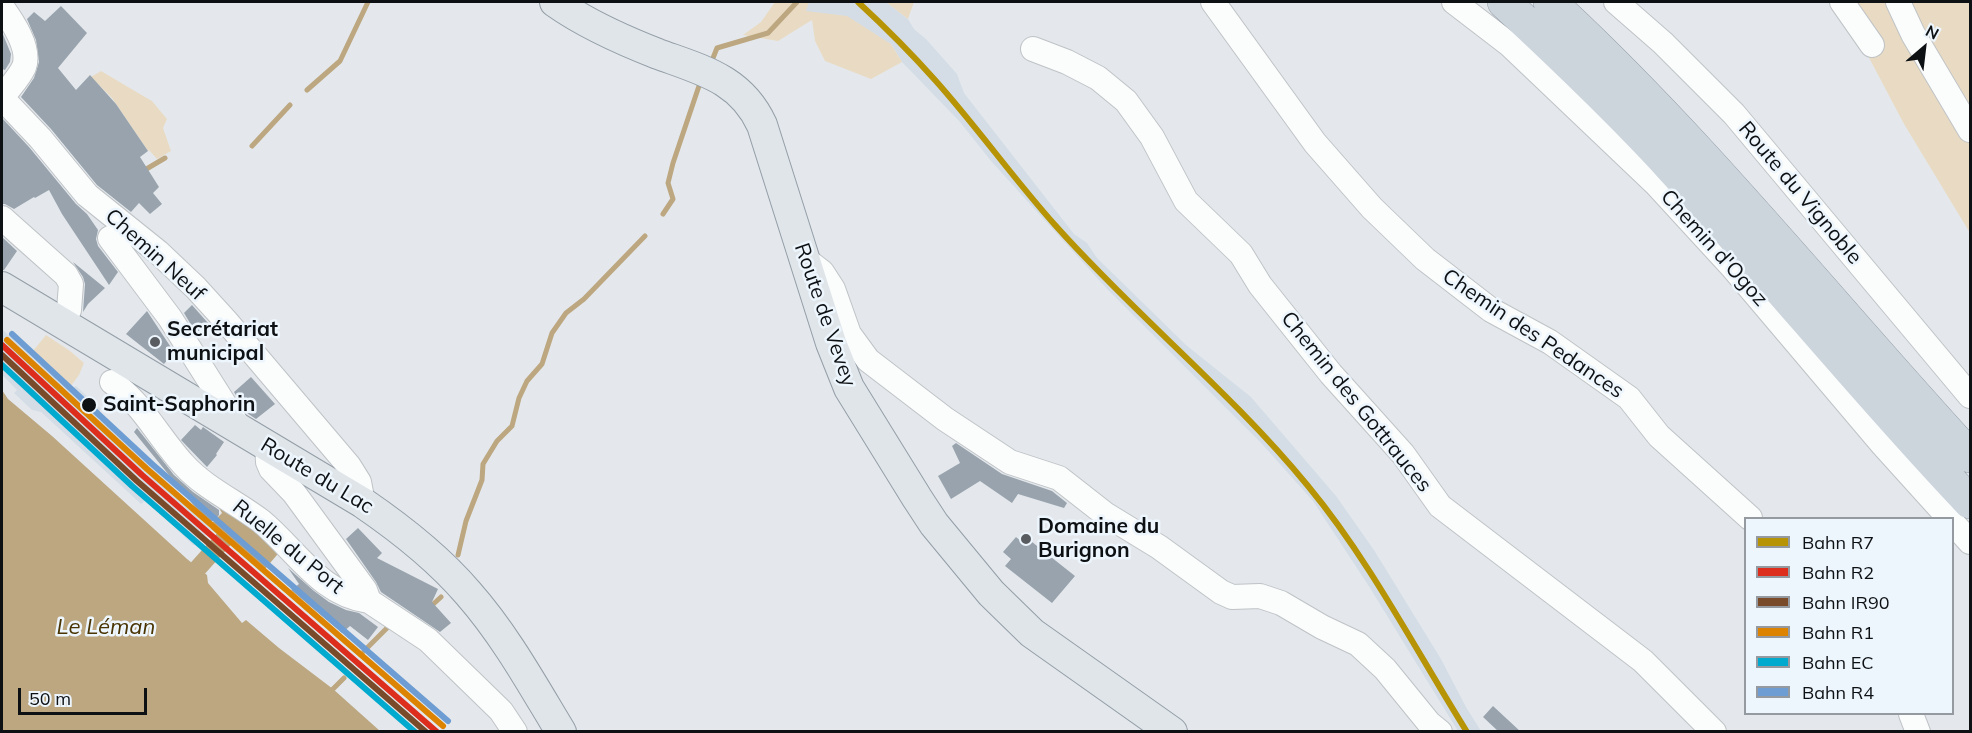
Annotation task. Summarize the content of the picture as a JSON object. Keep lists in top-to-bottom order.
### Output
{
  "streets": {
    "main road": ["Route de Vevey", "Route du Lac"],
    "street": [
      "Route du Vignoble",
      "Chemin d'Ogoz",
      "Chemin Neuf",
      "Chemin des Pedances",
      "Chemin des Gottrauces",
      "Ruelle du Port"
    ]
  },
  "crossings": [
    ["Chemin Neuf", "Route du Lac"]
  ],
  "water": ["Le Léman"],
  "places": ["Secrétariat municipal", "Saint-Saphorin", "Domaine du Burignon"],
  "lines": [
    "rail line R7",
    "rail line R4",
    "rail line R1",
    "rail line R2",
    "rail line IR90",
    "rail line EC"
  ],
  "legend": [
    "Bahn R7",
    "Bahn R2",
    "Bahn IR90",
    "Bahn R1",
    "Bahn EC",
    "Bahn R4"
  ],
  "scale_bar": "50 m",
  "north": "top right"
}
